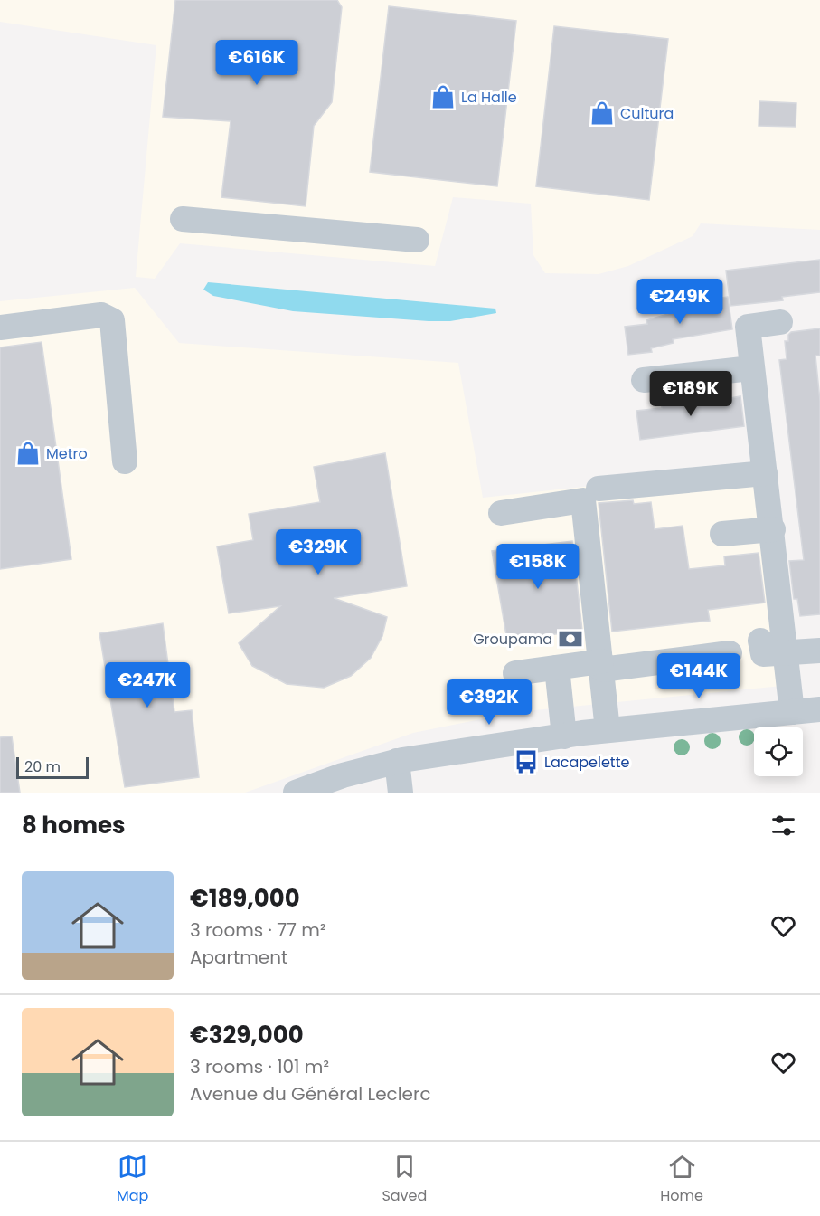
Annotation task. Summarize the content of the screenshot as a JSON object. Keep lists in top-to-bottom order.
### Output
{
  "places": {
    "shop": ["La Halle", "Cultura", "Metro"],
    "bank": ["Groupama"],
    "bus stop": ["Lacapelette"]
  },
  "scale_bar": "20 m",
  "page": {
    "price": [
      "€616K",
      "€249K",
      "€189K",
      "€329K",
      "€158K",
      "€144K",
      "€247K",
      "€392K"
    ],
    "scale": "20 m",
    "heading": "8 homes",
    "list": [
      {
        "name": "€189,000",
        "note": "3 rooms · 77 m² · Apartment"
      },
      {
        "name": "€329,000",
        "note": "3 rooms · 101 m² · Avenue du Général Leclerc"
      }
    ],
    "tabs": ["Map", "Saved", "Home"]
  }
}
